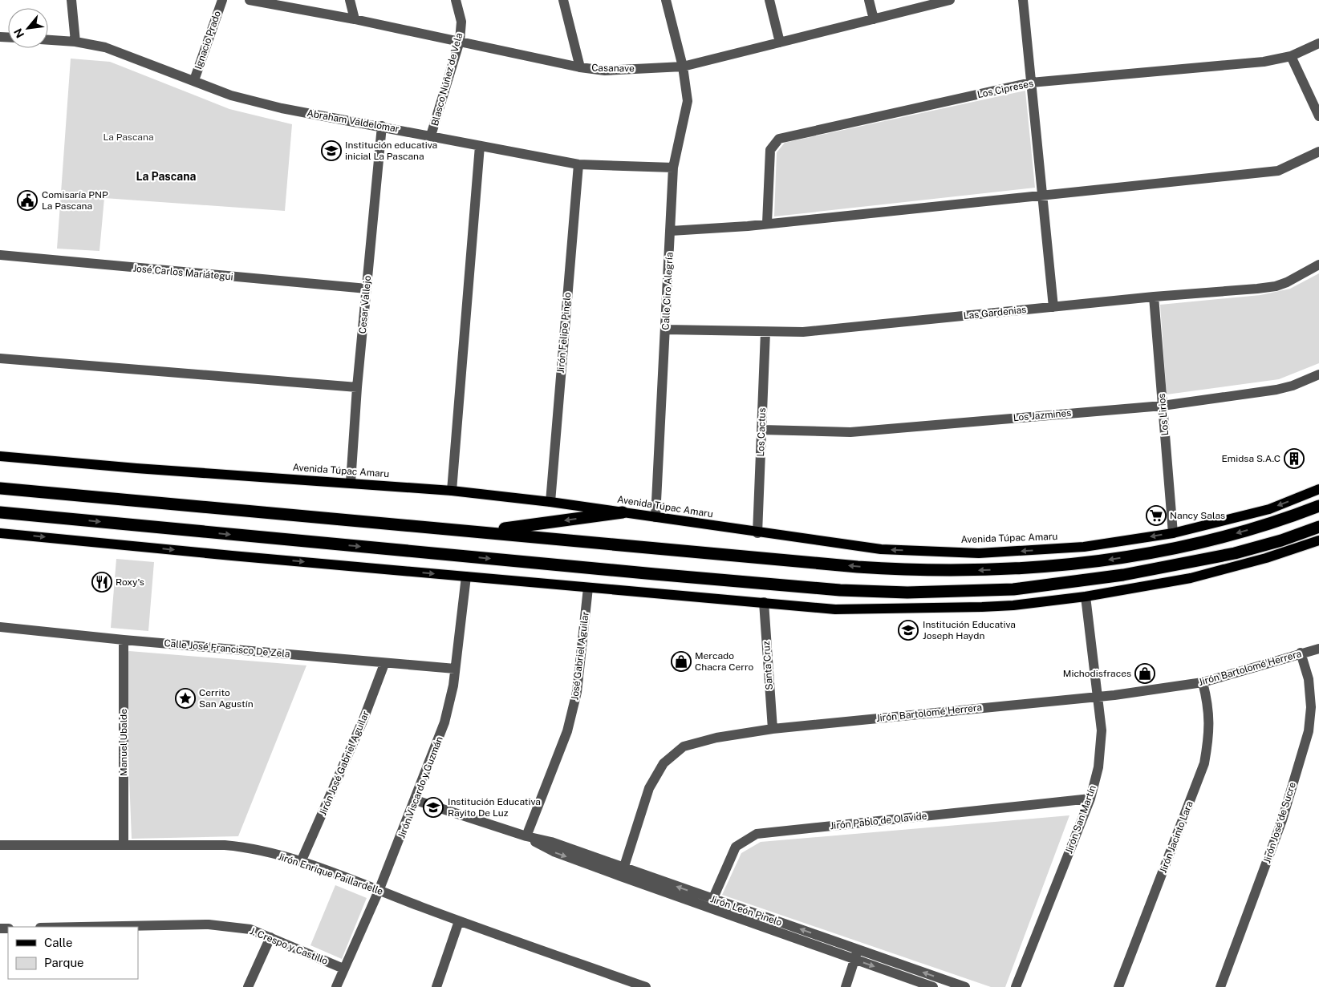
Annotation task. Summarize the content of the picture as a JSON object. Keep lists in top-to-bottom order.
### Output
{
  "streets": {
    "main road": ["Avenida Túpac Amaru"],
    "street": [
      "Ignacio Prado",
      "Casanave",
      "Blasco Núñez de Vela",
      "Los Cipreses",
      "Abraham Valdelomar",
      "José Carlos Mariátegui",
      "Calle Ciro Alegría",
      "Cesar Vallejo",
      "Las Gardenias",
      "Jirón Felipe Pinglo",
      "Los Lirios",
      "Los Jazmines",
      "Los Cactus",
      "Calle José Francisco De Zela",
      "José Gabriel Aguilar",
      "Santa Cruz",
      "Jirón Bartolomé Herrera",
      "Manuel Ubalde",
      "Jirón José Gabriel Aguilar",
      "Jirón Viscardo y Guzmán",
      "Jirón San Martín",
      "Jirón Pablo de Olavide",
      "Jirón José de Sucre",
      "Jirón Jacinto Lara",
      "Jirón Enrique Paillardelle",
      "Jirón León Pinelo",
      "J. Crespo y Castillo"
    ]
  },
  "crossings": [
    ["Ignacio Prado", "Abraham Valdelomar"],
    ["Casanave", "Blasco Núñez de Vela"],
    ["Casanave", "Calle Ciro Alegría"],
    ["Blasco Núñez de Vela", "Abraham Valdelomar"],
    ["Abraham Valdelomar", "Calle Ciro Alegría"],
    ["Abraham Valdelomar", "Cesar Vallejo"],
    ["Abraham Valdelomar", "Jirón Felipe Pinglo"],
    ["José Carlos Mariátegui", "Cesar Vallejo"],
    ["Calle Ciro Alegría", "Las Gardenias"],
    ["Calle Ciro Alegría", "Avenida Túpac Amaru"],
    ["Cesar Vallejo", "Avenida Túpac Amaru"],
    ["Las Gardenias", "Los Lirios"],
    ["Las Gardenias", "Los Cactus"],
    ["Jirón Felipe Pinglo", "Avenida Túpac Amaru"],
    ["Los Lirios", "Los Jazmines"],
    ["Los Lirios", "Avenida Túpac Amaru"],
    ["Los Jazmines", "Los Cactus"],
    ["Los Cactus", "Avenida Túpac Amaru"],
    ["Calle José Francisco De Zela", "Manuel Ubalde"],
    ["Calle José Francisco De Zela", "Jirón José Gabriel Aguilar"],
    ["Calle José Francisco De Zela", "Jirón Viscardo y Guzmán"],
    ["José Gabriel Aguilar", "Jirón León Pinelo"],
    ["Santa Cruz", "Jirón Bartolomé Herrera"],
    ["Jirón Bartolomé Herrera", "Jirón San Martín"],
    ["Jirón Bartolomé Herrera", "Jirón José de Sucre"],
    ["Jirón Bartolomé Herrera", "Jirón Jacinto Lara"],
    ["Jirón Bartolomé Herrera", "Jirón León Pinelo"],
    ["Manuel Ubalde", "Jirón Enrique Paillardelle"],
    ["Jirón José Gabriel Aguilar", "Jirón Enrique Paillardelle"],
    ["Jirón Viscardo y Guzmán", "Jirón Enrique Paillardelle"],
    ["Jirón Viscardo y Guzmán", "Jirón León Pinelo"],
    ["Jirón Viscardo y Guzmán", "J. Crespo y Castillo"],
    ["Jirón San Martín", "Jirón Pablo de Olavide"],
    ["Jirón Pablo de Olavide", "Jirón León Pinelo"]
  ],
  "districts": ["La Pascana"],
  "parks": ["La Pascana"],
  "places": {
    "school or university": ["Institución educativa inicial La Pascana", "Institución Educativa Joseph Haydn", "Institución Educativa Rayito De Luz"],
    "public building": ["Comisaría PNP La Pascana"],
    "building": ["Emidsa S.A.C"],
    "supermarket": ["Nancy Salas"],
    "restaurant": ["Roxy's"],
    "shop": ["Mercado Chacra Cerro", "Michodisfraces"],
    "place": ["Cerrito San Agustín"]
  },
  "legend": ["Calle", "Parque"],
  "north": "bottom left"
}
